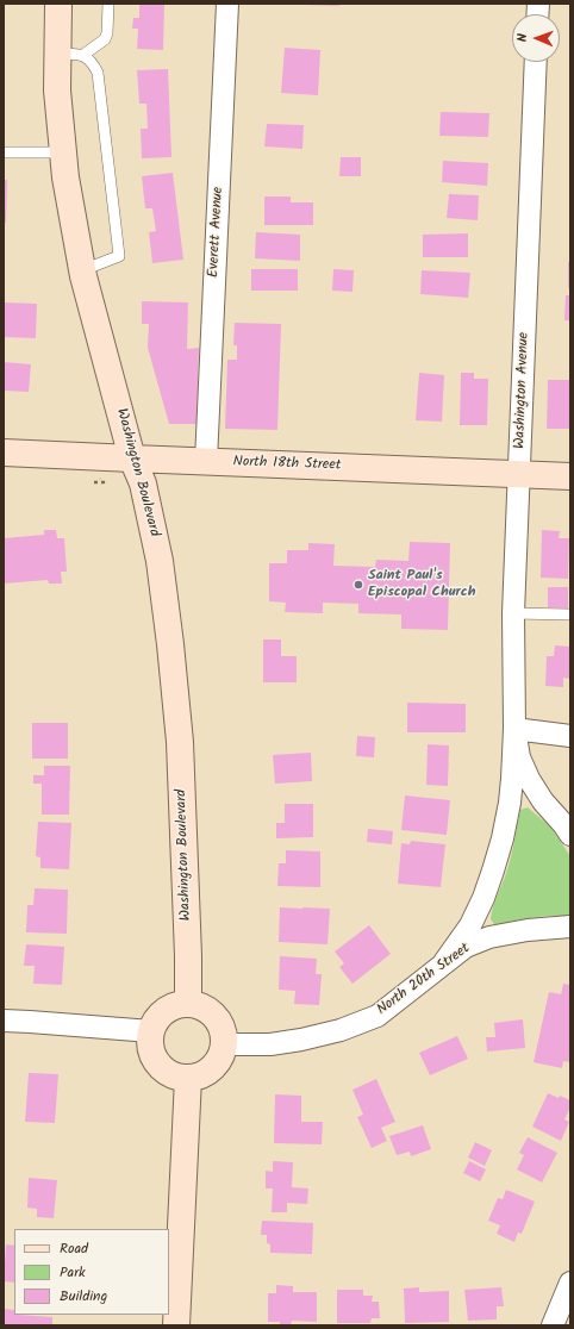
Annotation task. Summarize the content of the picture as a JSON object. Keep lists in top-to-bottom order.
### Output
{
  "streets": {
    "street": [
      "Everett Avenue",
      "Washington Avenue",
      "North 18th Street",
      "Washington Boulevard",
      "North 20th Street"
    ]
  },
  "crossings": [
    ["Everett Avenue", "North 18th Street"],
    ["Washington Avenue", "North 18th Street"],
    ["Washington Avenue", "North 20th Street"],
    ["North 18th Street", "Washington Boulevard"],
    ["Washington Boulevard", "North 20th Street"]
  ],
  "places": ["Saint Paul's Episcopal Church"],
  "legend": ["Road", "Park", "Building"],
  "north": "left"
}
